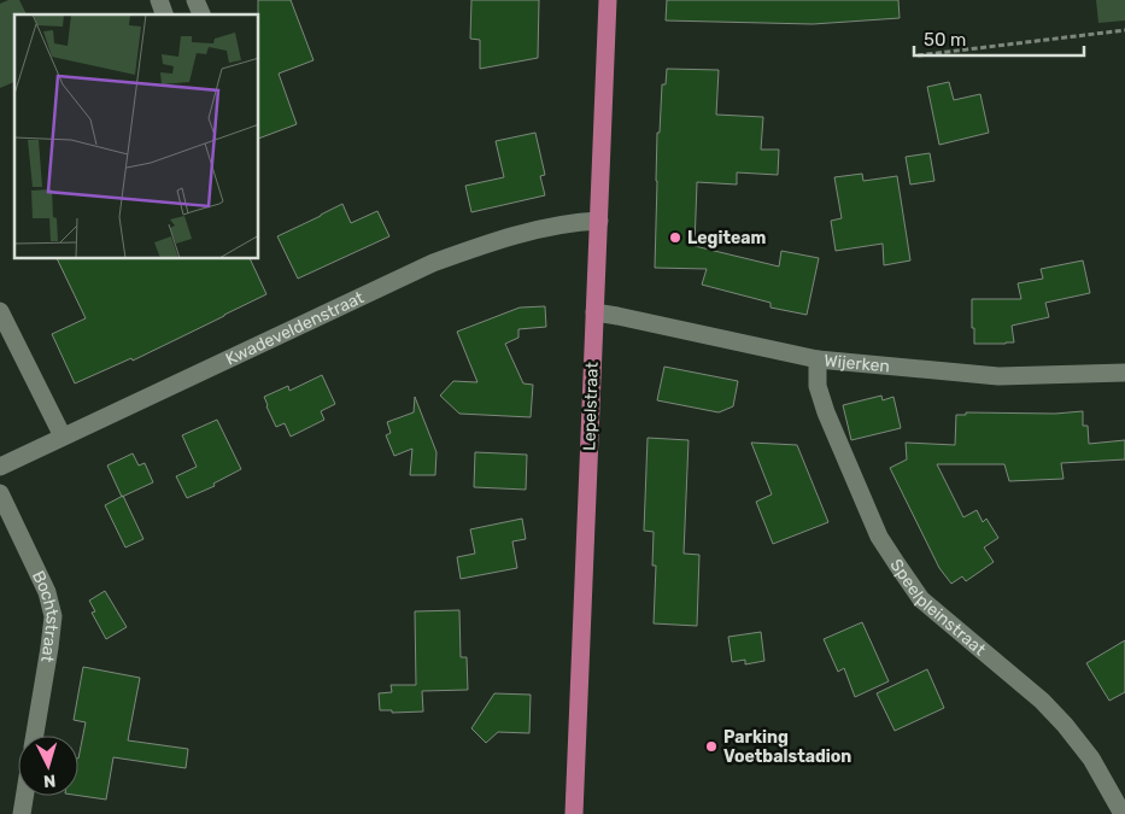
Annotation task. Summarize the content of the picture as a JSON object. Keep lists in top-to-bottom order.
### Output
{
  "streets": {
    "main road": ["Lepelstraat"],
    "street": [
      "Kwadeveldenstraat",
      "Wijerken",
      "Speelpleinstraat",
      "Bochtstraat"
    ]
  },
  "crossings": [
    ["Kwadeveldenstraat", "Lepelstraat"],
    ["Wijerken", "Lepelstraat"],
    ["Wijerken", "Speelpleinstraat"]
  ],
  "places": ["Legiteam", "Parking Voetbalstadion"],
  "scale_bar": "50 m",
  "north": "bottom"
}
